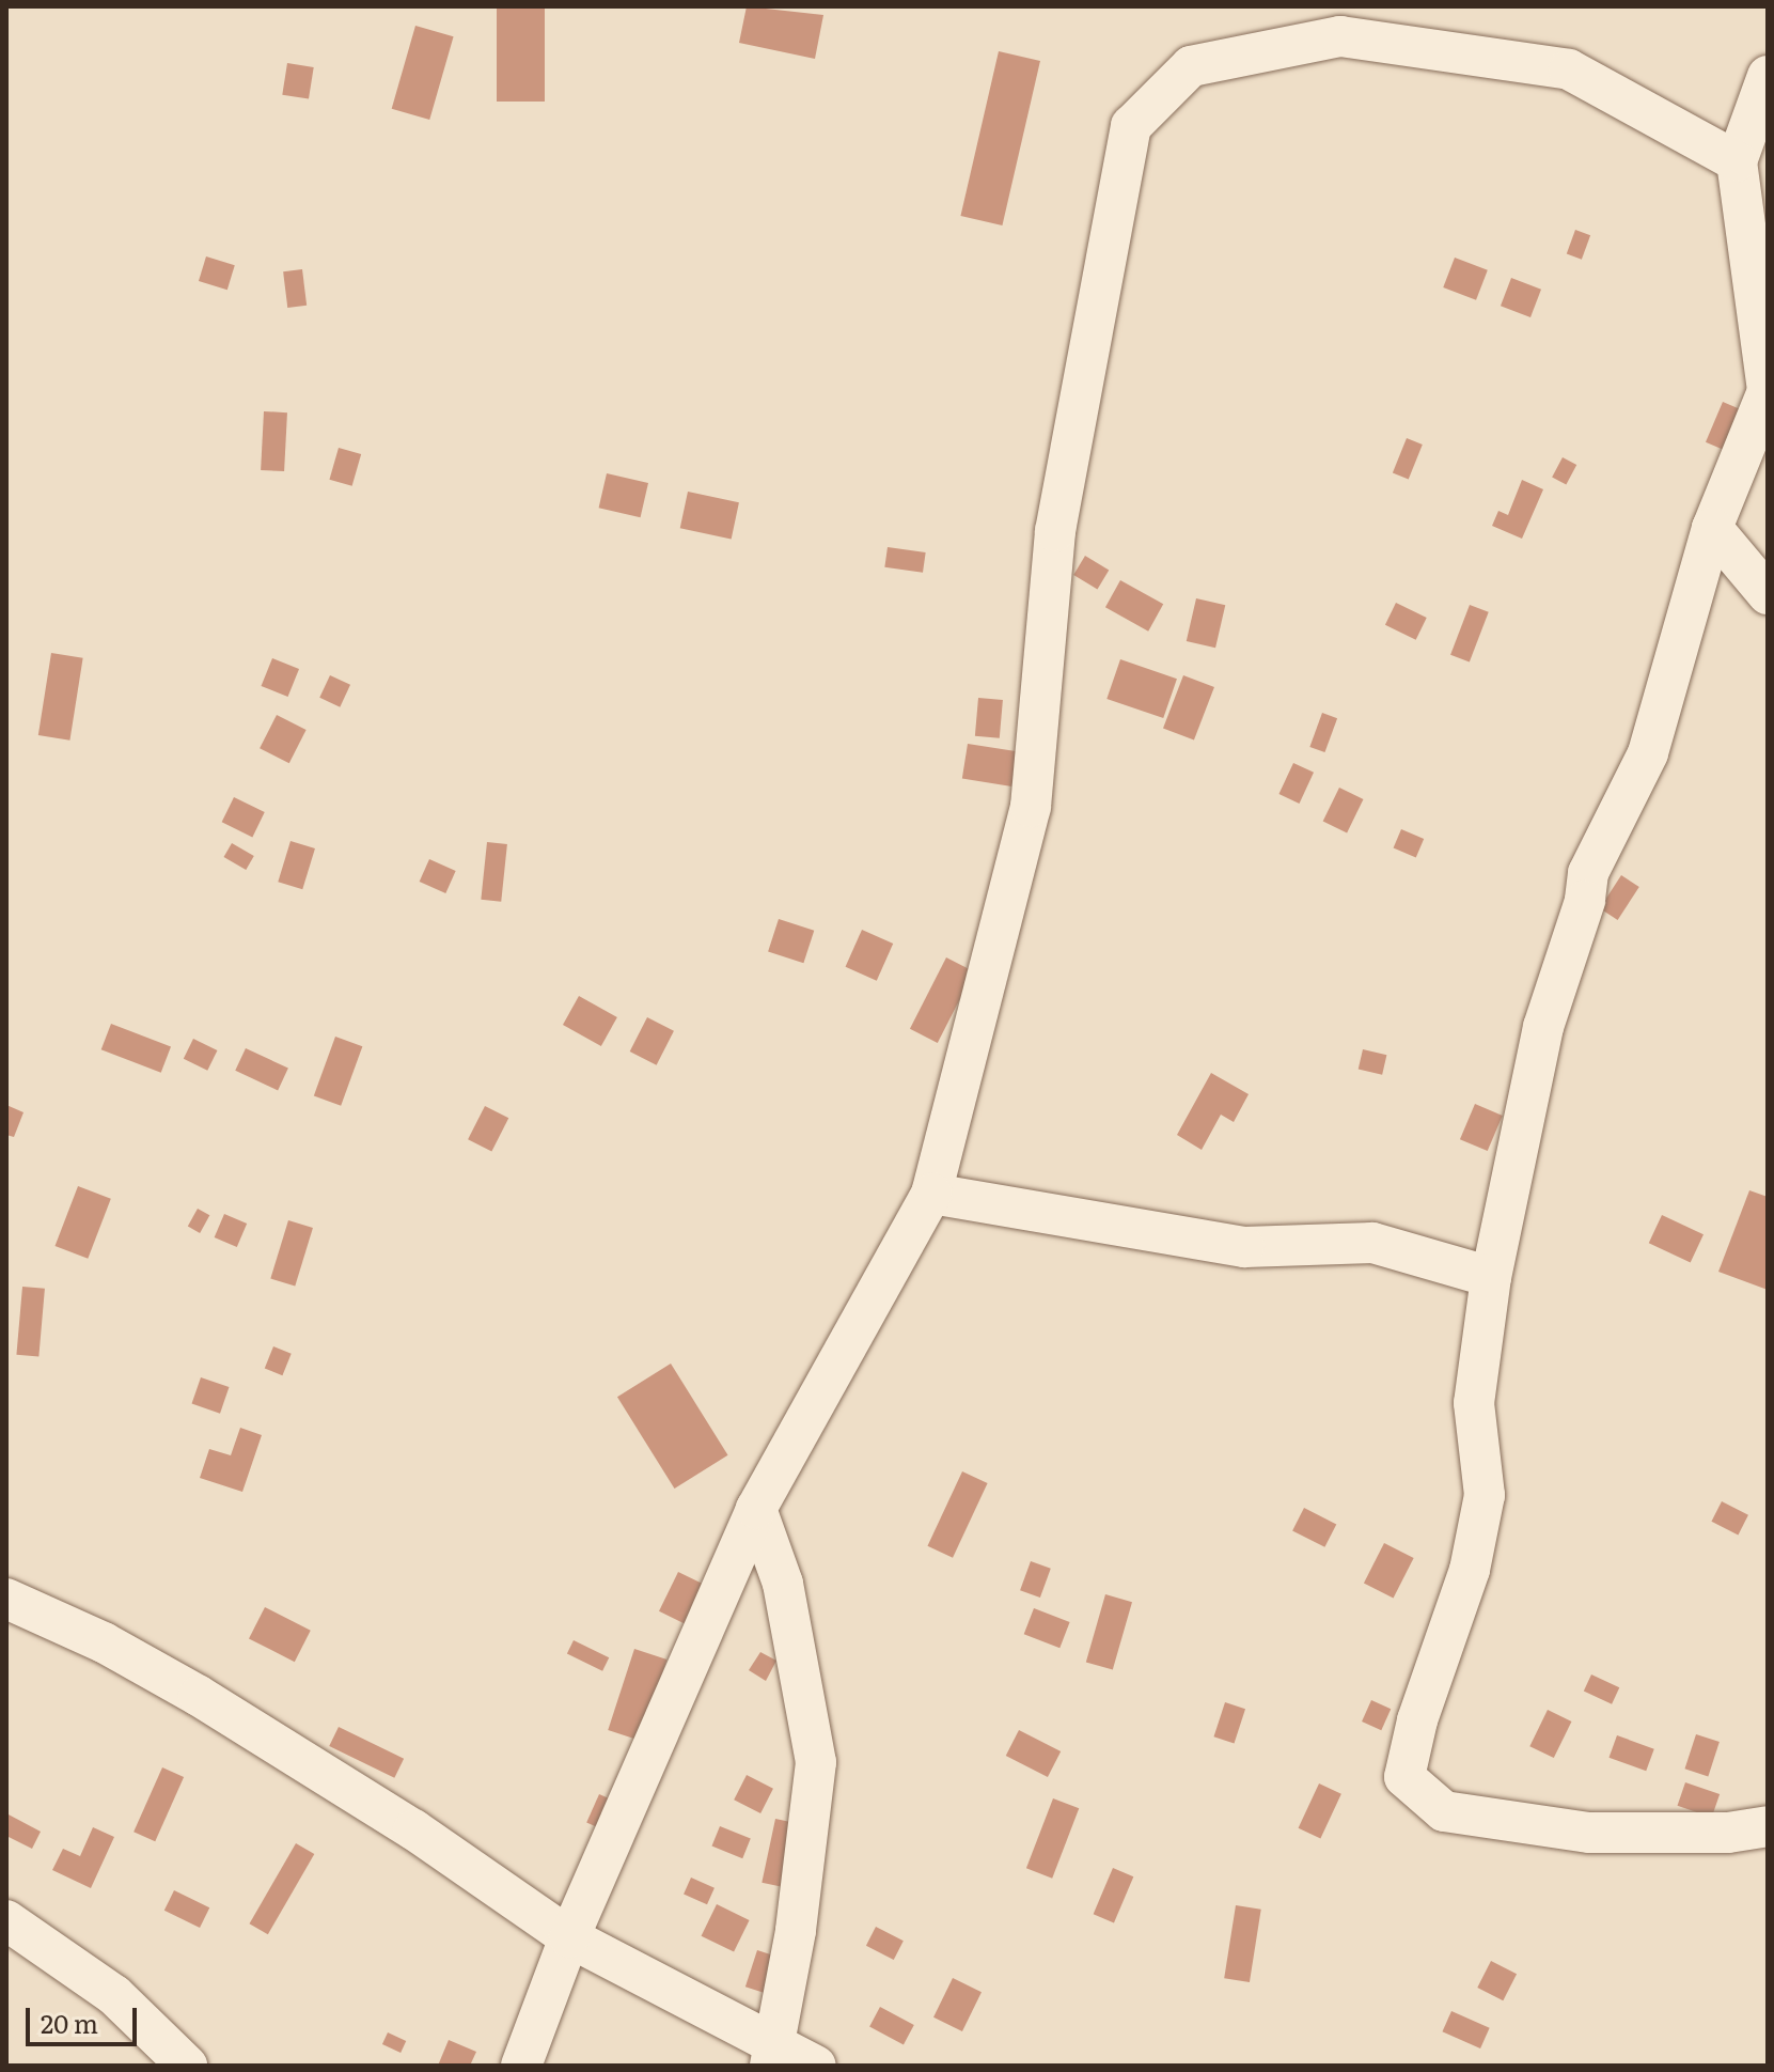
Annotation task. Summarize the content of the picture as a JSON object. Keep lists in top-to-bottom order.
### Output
{
  "scale_bar": "20 m"
}
